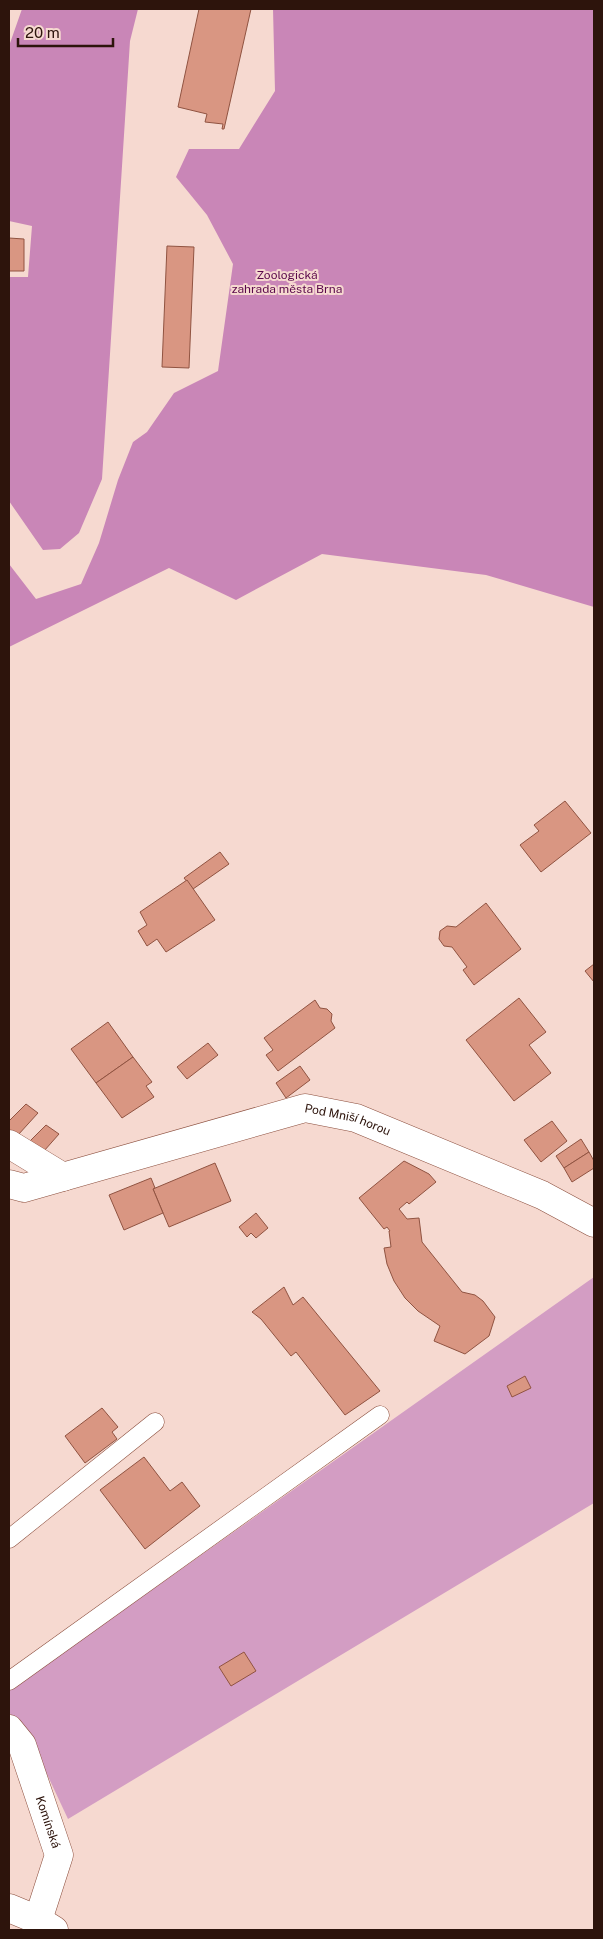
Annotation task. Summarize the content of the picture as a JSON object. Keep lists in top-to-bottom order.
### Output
{
  "streets": {
    "street": ["Pod Mniší horou", "Komínská"]
  },
  "parks": ["Zoologická zahrada města Brna"],
  "scale_bar": "20 m"
}
